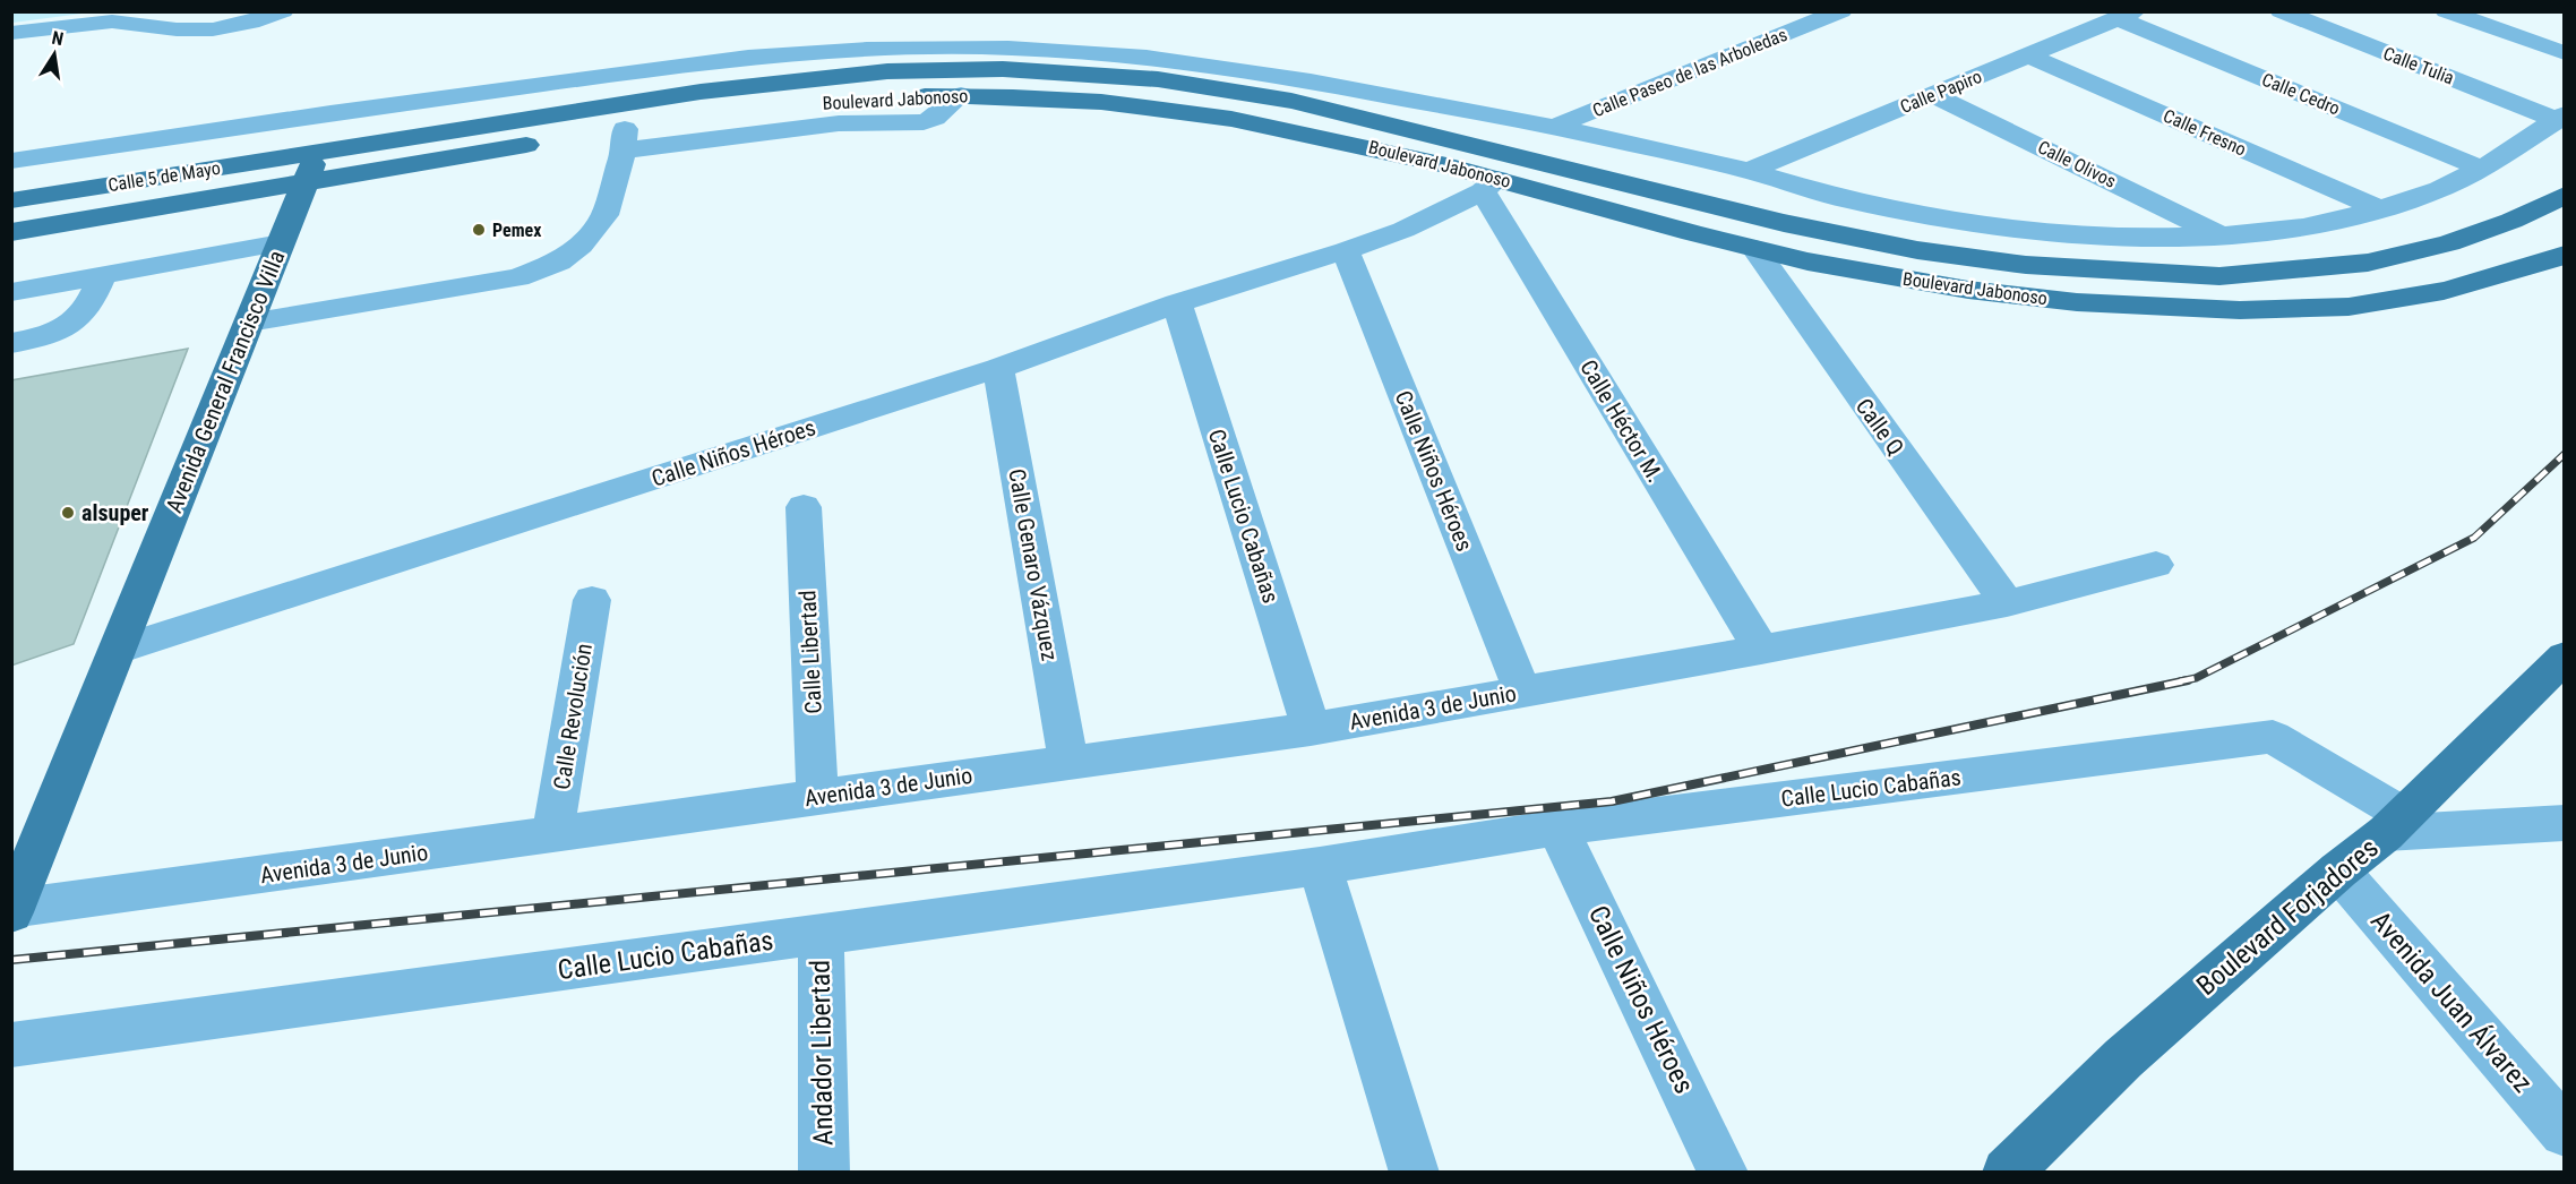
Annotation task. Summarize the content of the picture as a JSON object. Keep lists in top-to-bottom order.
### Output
{
  "streets": {
    "main road": [
      "Boulevard Jabonoso",
      "Calle 5 de Mayo",
      "Avenida General Francisco Villa",
      "Boulevard Forjadores"
    ],
    "street": [
      "Calle Tulia",
      "Calle Paseo de las Arboledas",
      "Calle Papiro",
      "Calle Cedro",
      "Calle Fresno",
      "Calle Olivos",
      "Calle Héctor M.",
      "Calle Q",
      "Calle Niños Héroes",
      "Calle Lucio Cabañas",
      "Calle Genaro Vázquez",
      "Calle Libertad",
      "Avenida 3 de Junio",
      "Calle Revolución",
      "Avenida Juan Álvarez",
      "Andador Libertad"
    ]
  },
  "crossings": [
    ["Calle Papiro", "Calle Cedro"],
    ["Calle Papiro", "Calle Fresno"],
    ["Calle Papiro", "Calle Olivos"],
    ["Boulevard Jabonoso", "Calle 5 de Mayo"],
    ["Boulevard Jabonoso", "Avenida General Francisco Villa"],
    ["Boulevard Jabonoso", "Calle Héctor M."],
    ["Boulevard Jabonoso", "Calle Q"],
    ["Boulevard Jabonoso", "Calle Niños Héroes"],
    ["Calle 5 de Mayo", "Avenida General Francisco Villa"],
    ["Avenida General Francisco Villa", "Calle Niños Héroes"],
    ["Avenida General Francisco Villa", "Avenida 3 de Junio"],
    ["Calle Héctor M.", "Calle Niños Héroes"],
    ["Calle Héctor M.", "Avenida 3 de Junio"],
    ["Calle Q", "Avenida 3 de Junio"],
    ["Calle Niños Héroes", "Calle Lucio Cabañas"],
    ["Calle Niños Héroes", "Calle Genaro Vázquez"],
    ["Calle Niños Héroes", "Avenida 3 de Junio"],
    ["Calle Lucio Cabañas", "Avenida 3 de Junio"],
    ["Calle Lucio Cabañas", "Boulevard Forjadores"],
    ["Calle Lucio Cabañas", "Andador Libertad"],
    ["Calle Genaro Vázquez", "Avenida 3 de Junio"],
    ["Calle Libertad", "Avenida 3 de Junio"],
    ["Avenida 3 de Junio", "Calle Revolución"],
    ["Boulevard Forjadores", "Avenida Juan Álvarez"]
  ],
  "places": ["Pemex", "alsuper"],
  "north": "top"
}
